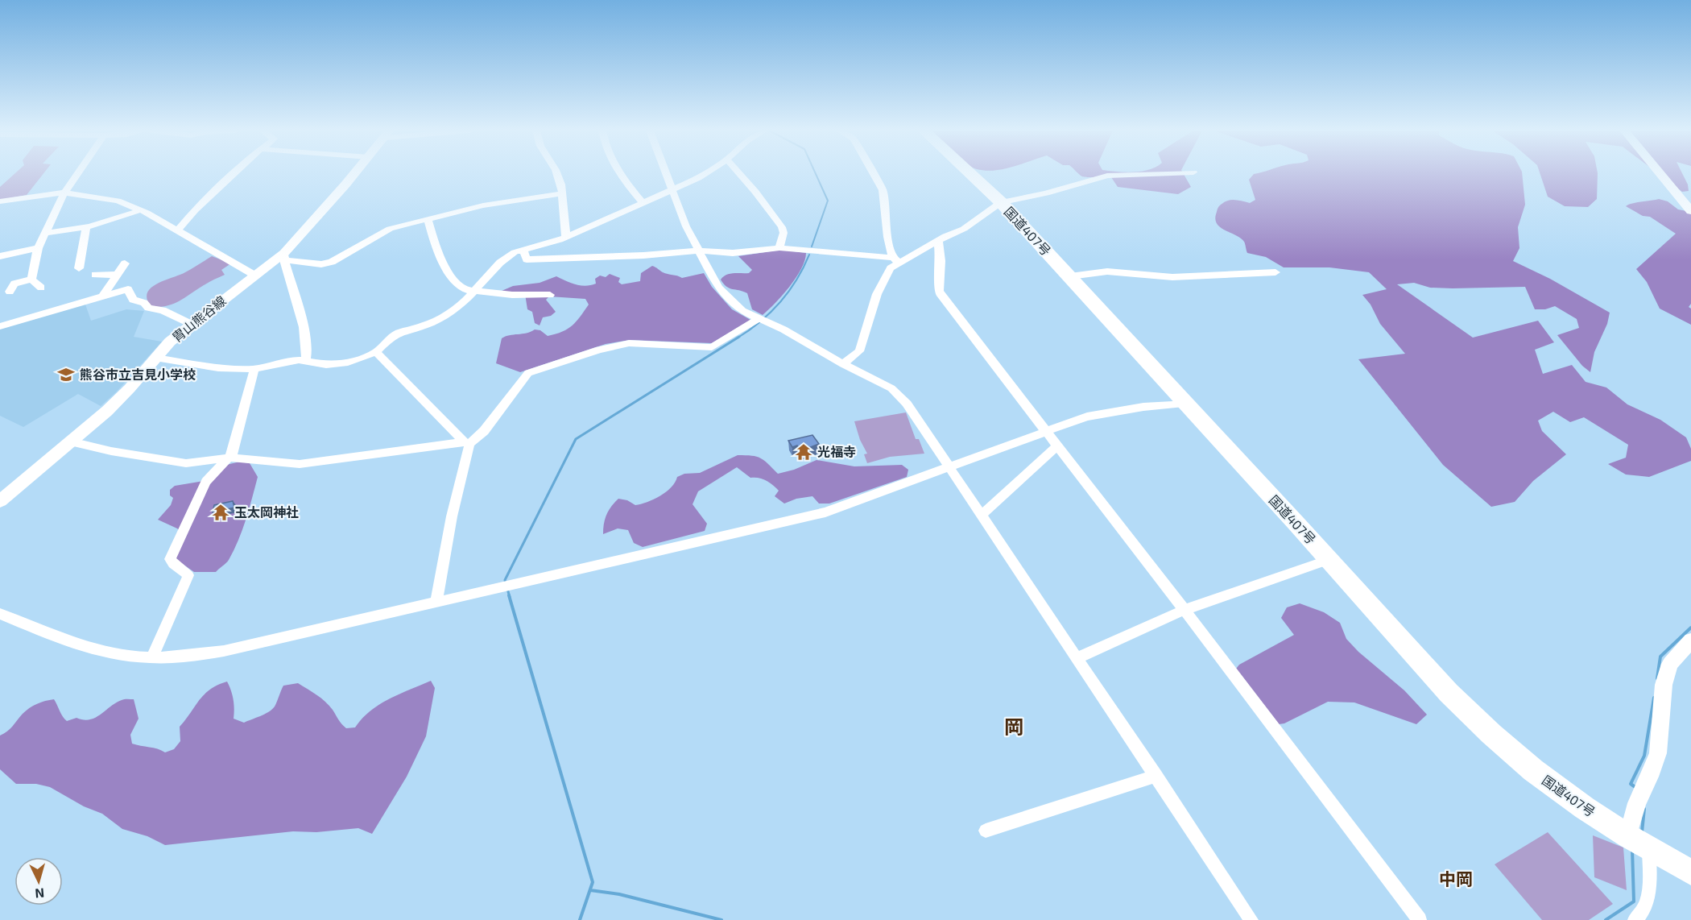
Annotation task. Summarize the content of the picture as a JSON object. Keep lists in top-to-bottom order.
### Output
{
  "streets": {
    "highway": ["国道407号"],
    "main road": ["胄山熊谷線"]
  },
  "districts": ["岡", "中岡"],
  "places": {
    "school or university": ["熊谷市立吉見小学校"],
    "temple": ["光福寺", "玉太岡神社"]
  },
  "north": "bottom"
}
